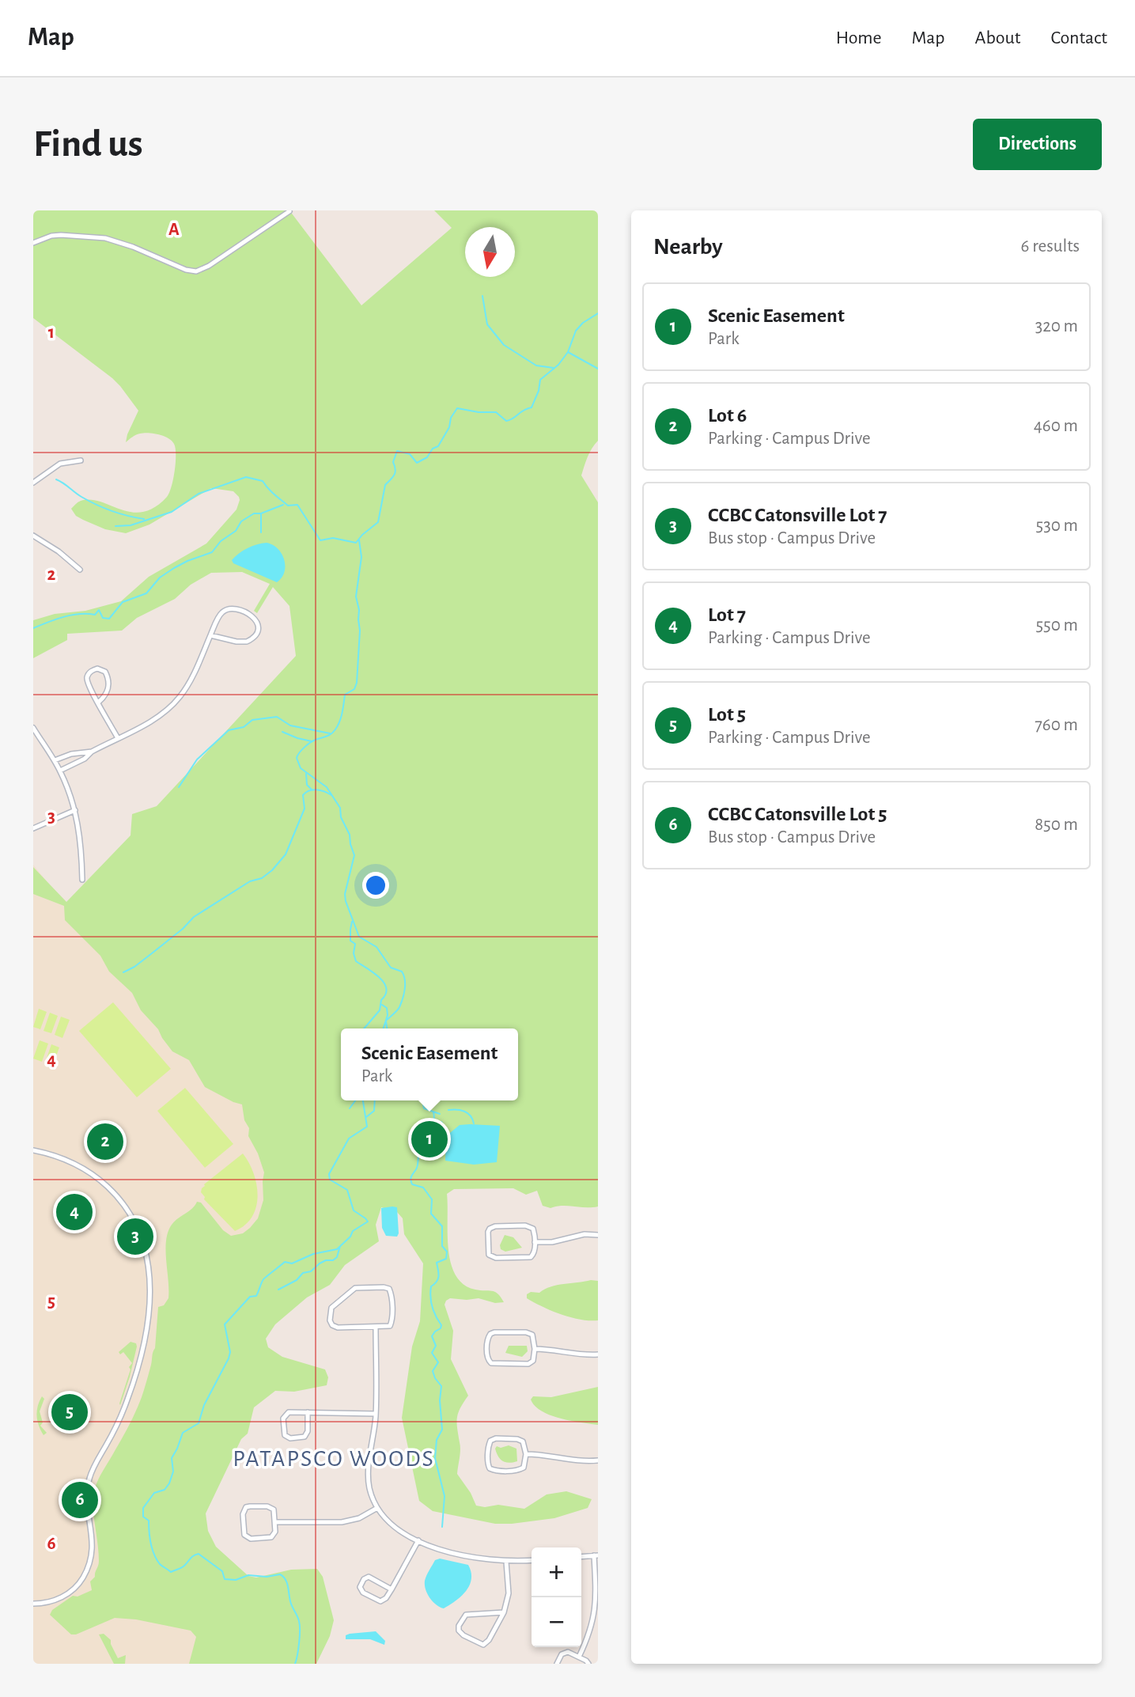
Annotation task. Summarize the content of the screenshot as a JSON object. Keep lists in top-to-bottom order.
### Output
{
  "districts": ["PATAPSCO WOODS"],
  "north": "bottom",
  "page": {
    "header": "Map",
    "nav": [
      "Home",
      "Map",
      "About",
      "Contact"
    ],
    "buttons": "Directions",
    "title": "Find us",
    "heading": ["Nearby", "6 results"],
    "list": [
      {
        "mark": "1",
        "name": "Scenic Easement",
        "note": "Park",
        "value": "320 m"
      },
      {
        "mark": "2",
        "name": "Lot 6",
        "note": "Parking · Campus Drive",
        "value": "460 m"
      },
      {
        "mark": "3",
        "name": "CCBC Catonsville Lot 7",
        "note": "Bus stop · Campus Drive",
        "value": "530 m"
      },
      {
        "mark": "4",
        "name": "Lot 7",
        "note": "Parking · Campus Drive",
        "value": "550 m"
      },
      {
        "mark": "5",
        "name": "Lot 5",
        "note": "Parking · Campus Drive",
        "value": "760 m"
      },
      {
        "mark": "6",
        "name": "CCBC Catonsville Lot 5",
        "note": "Bus stop · Campus Drive",
        "value": "850 m"
      }
    ],
    "popup": ["Scenic Easement", "Park"],
    "pins": [
      "1",
      "2",
      "4",
      "3",
      "5",
      "6"
    ],
    "map_buttons": ["+", "−"]
  },
  "grid": {
    "columns": ["A"],
    "rows": [
      "1",
      "2",
      "3",
      "4",
      "5",
      "6"
    ]
  }
}
